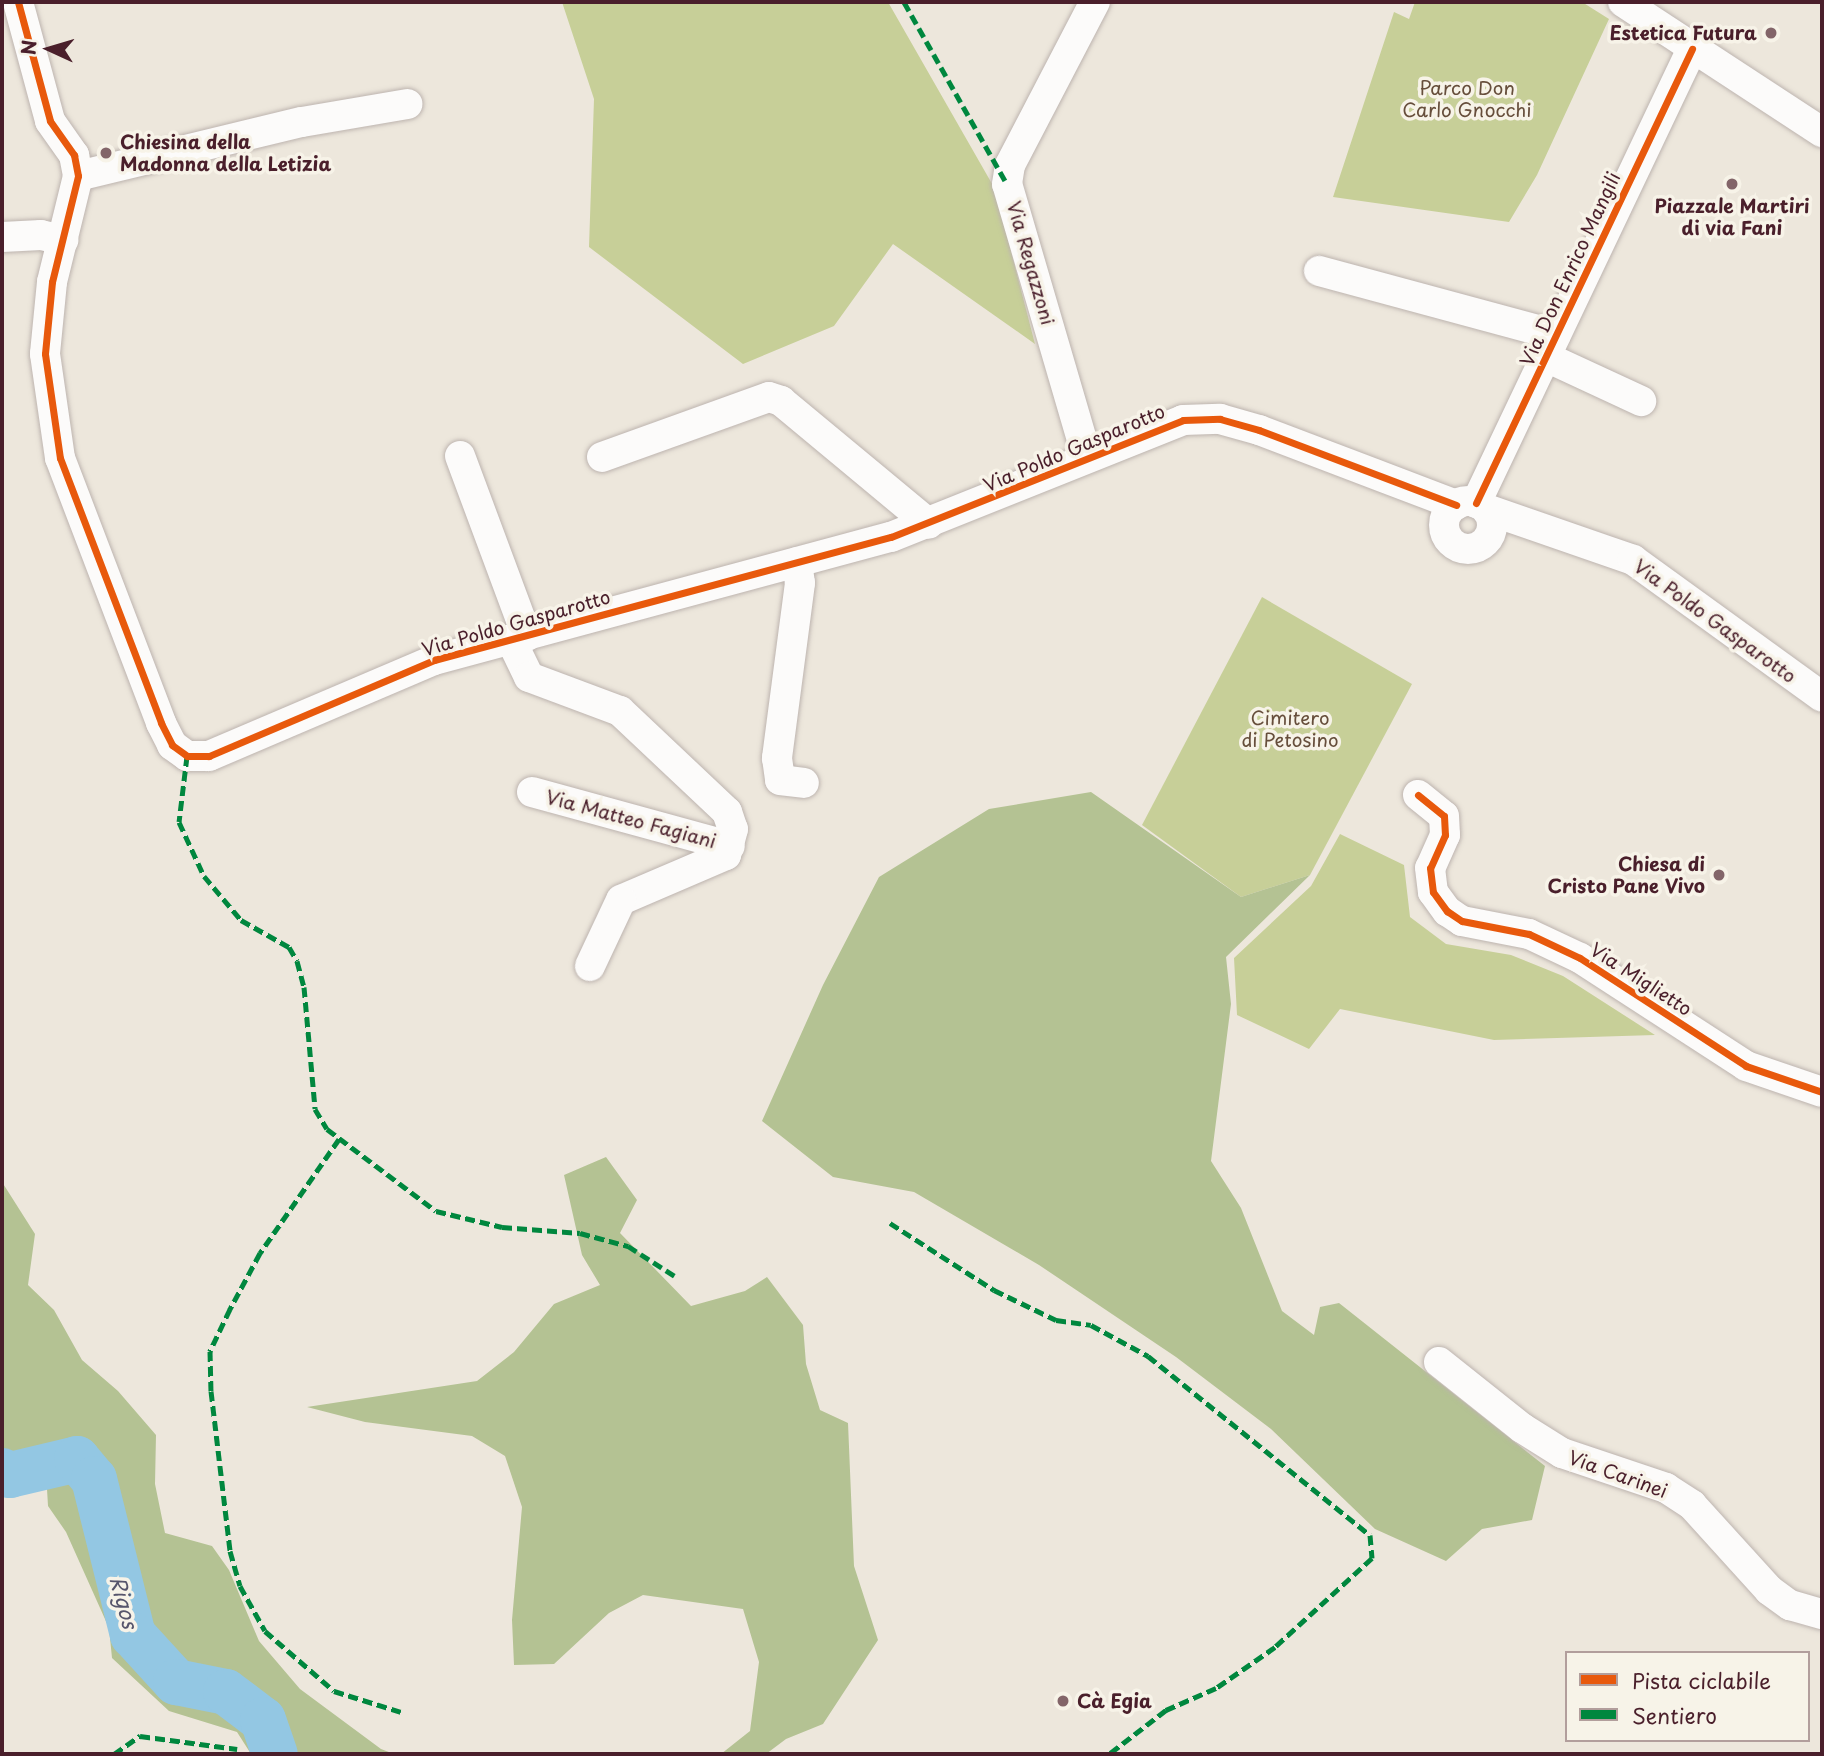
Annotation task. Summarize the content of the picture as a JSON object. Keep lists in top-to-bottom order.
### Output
{
  "streets": {
    "street": [
      "Via Regazzoni",
      "Via Don Enrico Mangili",
      "Via Poldo Gasparotto",
      "Via Matteo Fagiani",
      "Via Miglietto",
      "Via Carinei"
    ]
  },
  "crossings": [
    ["Via Regazzoni", "Via Poldo Gasparotto"],
    ["Via Don Enrico Mangili", "Via Poldo Gasparotto"],
    ["Via Poldo Gasparotto", "Via Matteo Fagiani"]
  ],
  "water": ["Rigos"],
  "parks": ["Parco Don Carlo Gnocchi", "Cimitero di Petosino"],
  "places": [
    "Estetica Futura",
    "Chiesina della Madonna della Letizia",
    "Piazzale Martiri di via Fani",
    "Chiesa di Cristo Pane Vivo",
    "Cà Egia"
  ],
  "legend": ["Pista ciclabile", "Sentiero"],
  "north": "left"
}
